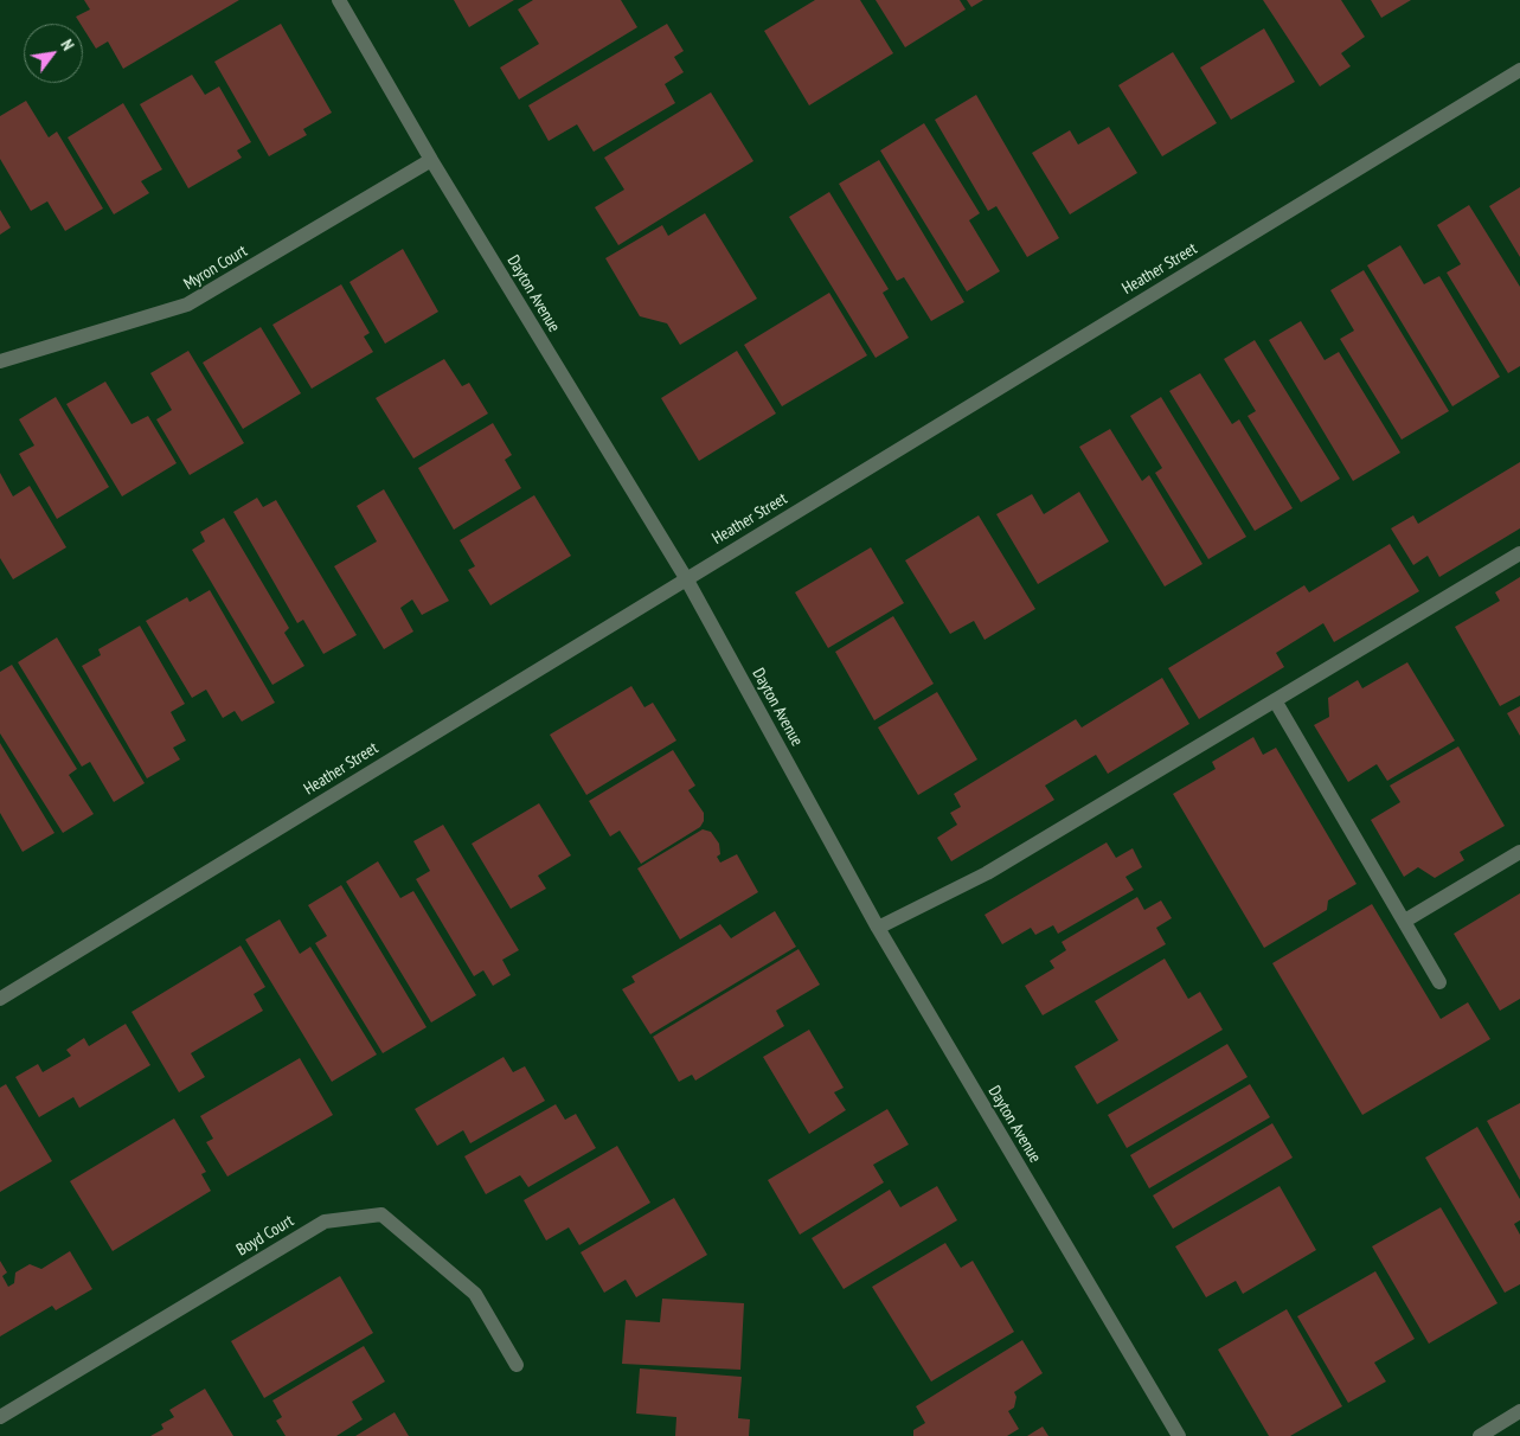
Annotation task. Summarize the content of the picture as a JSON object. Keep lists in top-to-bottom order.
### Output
{
  "streets": {
    "street": [
      "Myron Court",
      "Heather Street",
      "Dayton Avenue",
      "Boyd Court"
    ]
  },
  "crossings": [
    ["Myron Court", "Dayton Avenue"],
    ["Heather Street", "Dayton Avenue"]
  ],
  "north": "top right"
}
